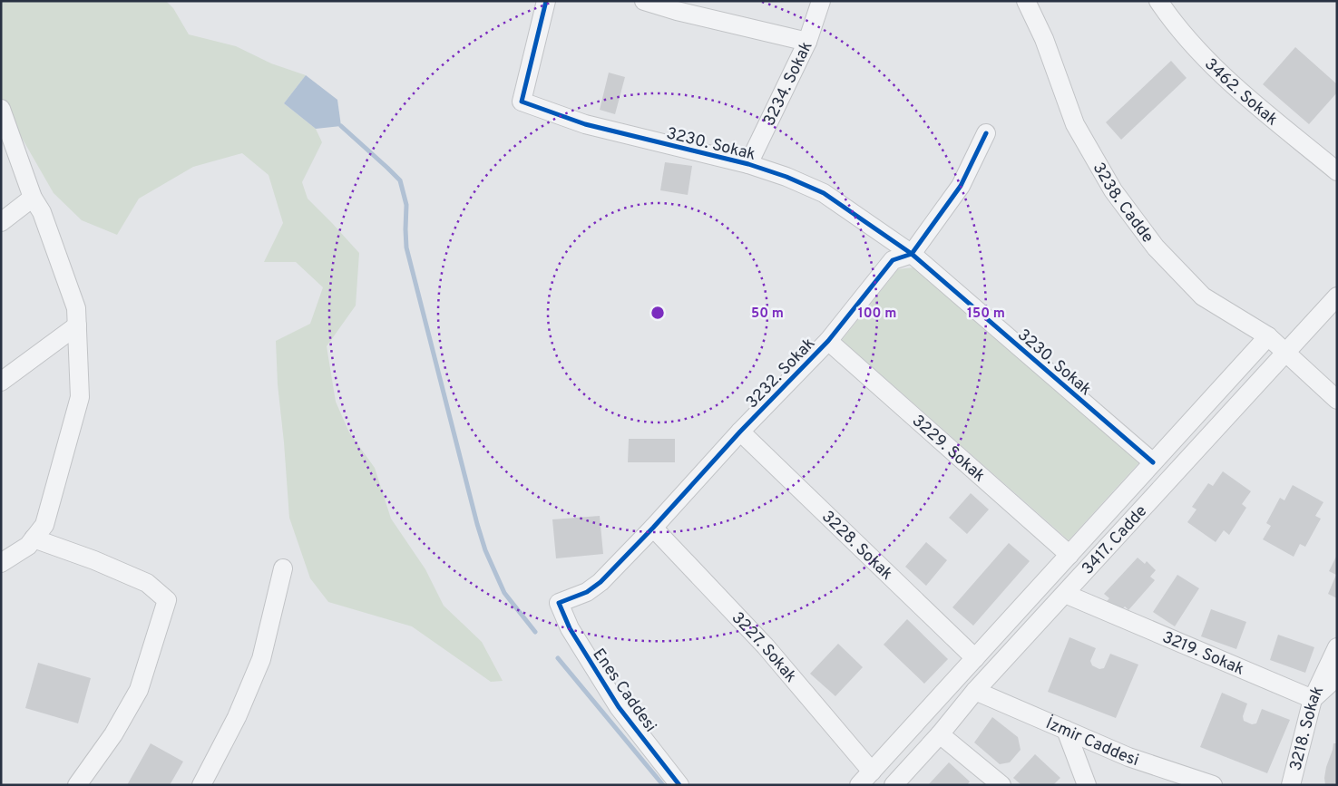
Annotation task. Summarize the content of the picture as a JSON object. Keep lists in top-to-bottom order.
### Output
{
  "streets": {
    "street": [
      "3234. Sokak",
      "3462. Sokak",
      "3230. Sokak",
      "3238. Cadde",
      "3232. Sokak",
      "3229. Sokak",
      "3417. Cadde",
      "3228. Sokak",
      "3227. Sokak",
      "3219. Sokak",
      "Enes Caddesi",
      "3218. Sokak",
      "İzmir Caddesi"
    ]
  },
  "crossings": [
    ["3234. Sokak", "3230. Sokak"],
    ["3230. Sokak", "3232. Sokak"],
    ["3230. Sokak", "3417. Cadde"],
    ["3238. Cadde", "3417. Cadde"],
    ["3232. Sokak", "3229. Sokak"],
    ["3232. Sokak", "3228. Sokak"],
    ["3232. Sokak", "3227. Sokak"],
    ["3232. Sokak", "Enes Caddesi"],
    ["3229. Sokak", "3417. Cadde"],
    ["3417. Cadde", "3228. Sokak"],
    ["3417. Cadde", "3227. Sokak"],
    ["3417. Cadde", "3219. Sokak"],
    ["3417. Cadde", "İzmir Caddesi"],
    ["3219. Sokak", "3218. Sokak"]
  ],
  "rings": ["50 m", "100 m", "150 m"]
}
